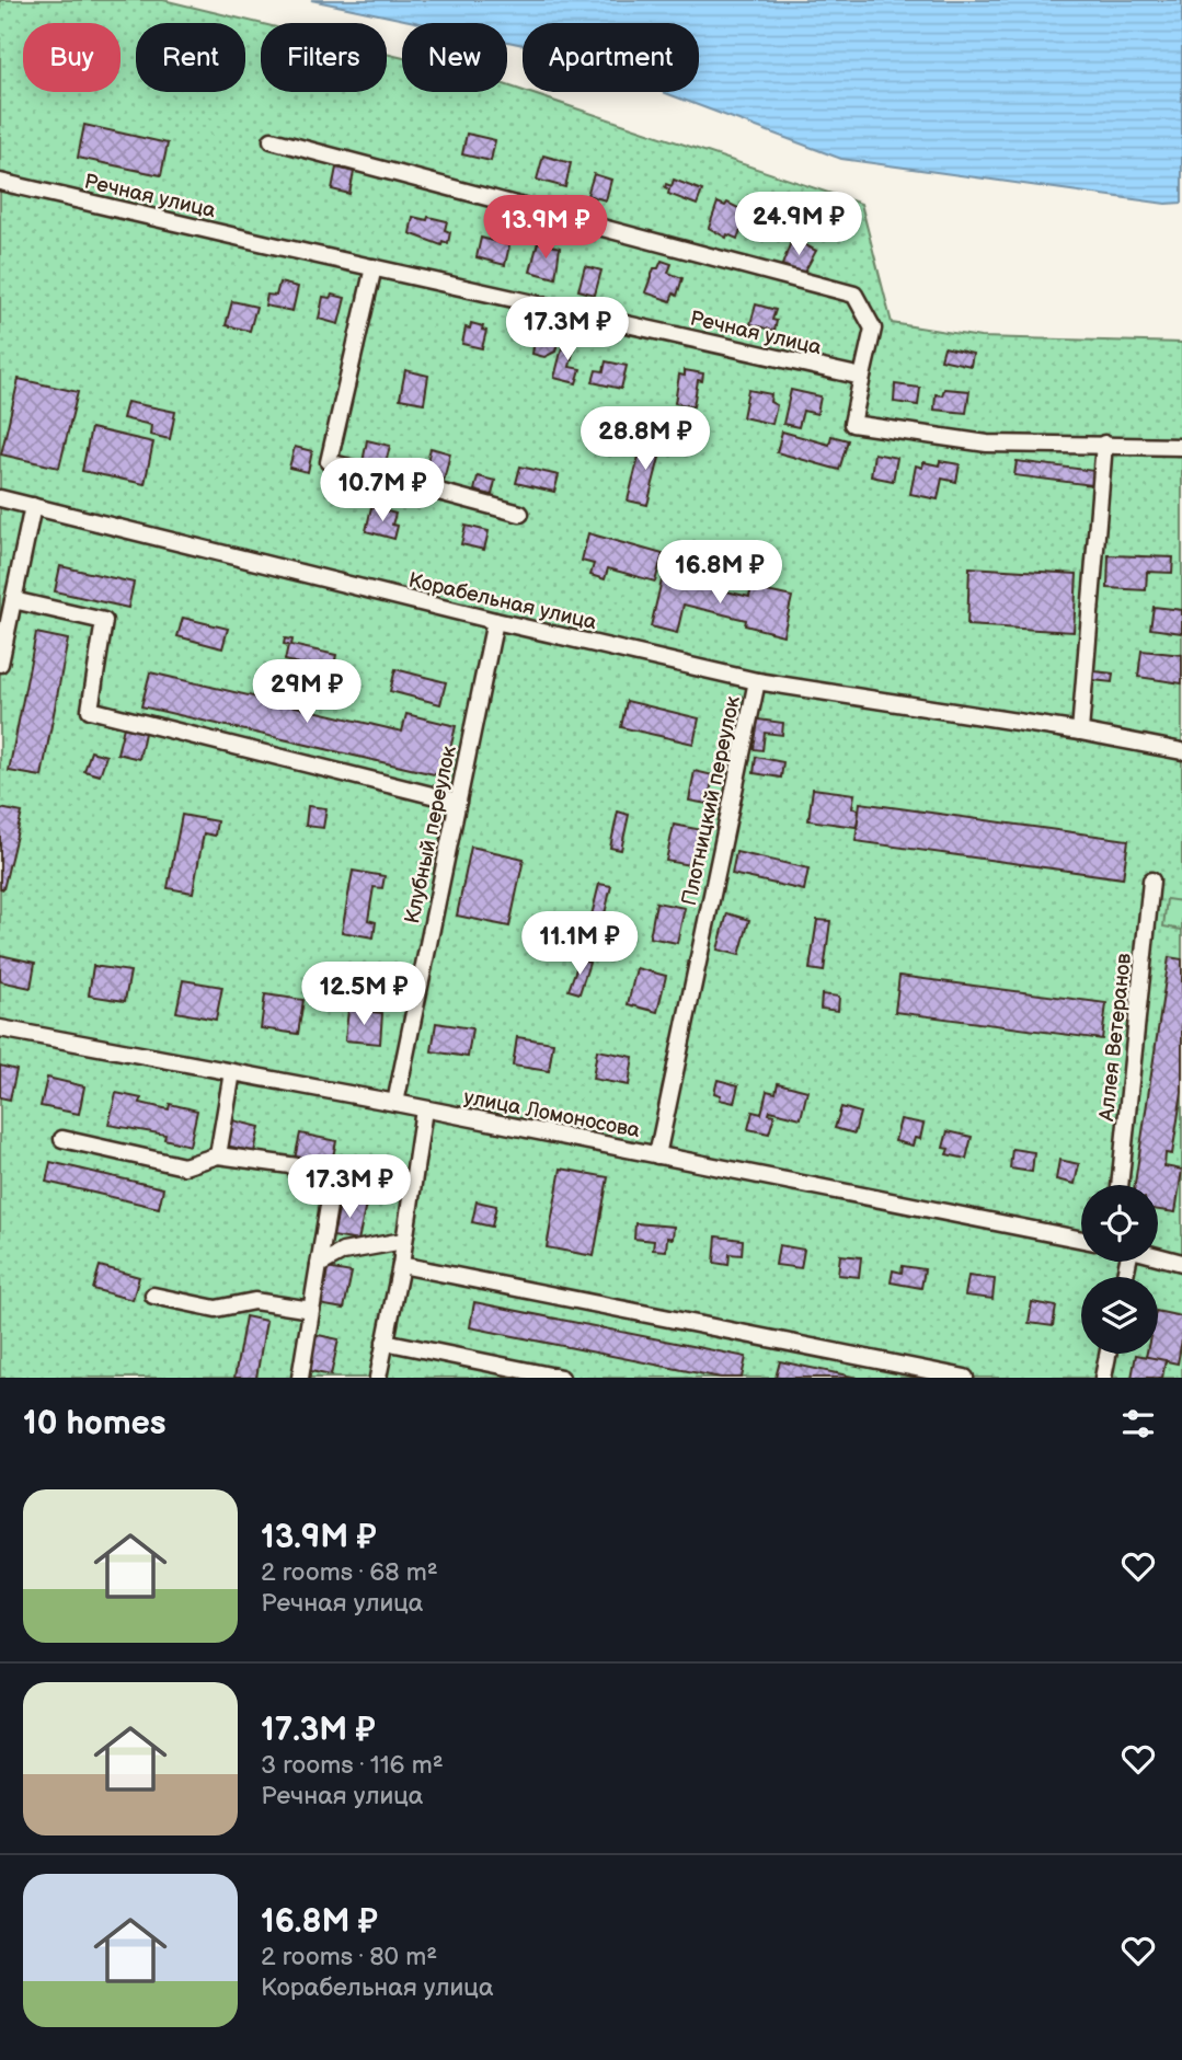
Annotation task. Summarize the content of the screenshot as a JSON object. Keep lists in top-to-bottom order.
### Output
{
  "streets": {
    "street": [
      "Речная улица",
      "Корабельная улица",
      "Плотницкий переулок",
      "Клубный переулок",
      "Аллея Ветеранов",
      "улица Ломоносова"
    ]
  },
  "crossings": [
    ["Корабельная улица", "Плотницкий переулок"],
    ["Корабельная улица", "Клубный переулок"],
    ["Плотницкий переулок", "улица Ломоносова"],
    ["Клубный переулок", "улица Ломоносова"]
  ],
  "page": {
    "chip": [
      "Buy",
      "Rent",
      "Filters",
      "New",
      "Apartment"
    ],
    "price": [
      "24.9M ₽",
      "13.9M ₽",
      "17.3M ₽",
      "28.8M ₽",
      "10.7M ₽",
      "16.8M ₽",
      "29M ₽",
      "11.1M ₽",
      "12.5M ₽",
      "17.3M ₽"
    ],
    "heading": "10 homes",
    "list": [
      {
        "name": "13.9M ₽",
        "note": "2 rooms · 68 m² · Речная улица"
      },
      {
        "name": "17.3M ₽",
        "note": "3 rooms · 116 m² · Речная улица"
      },
      {
        "name": "16.8M ₽",
        "note": "2 rooms · 80 m² · Корабельная улица"
      }
    ]
  }
}
